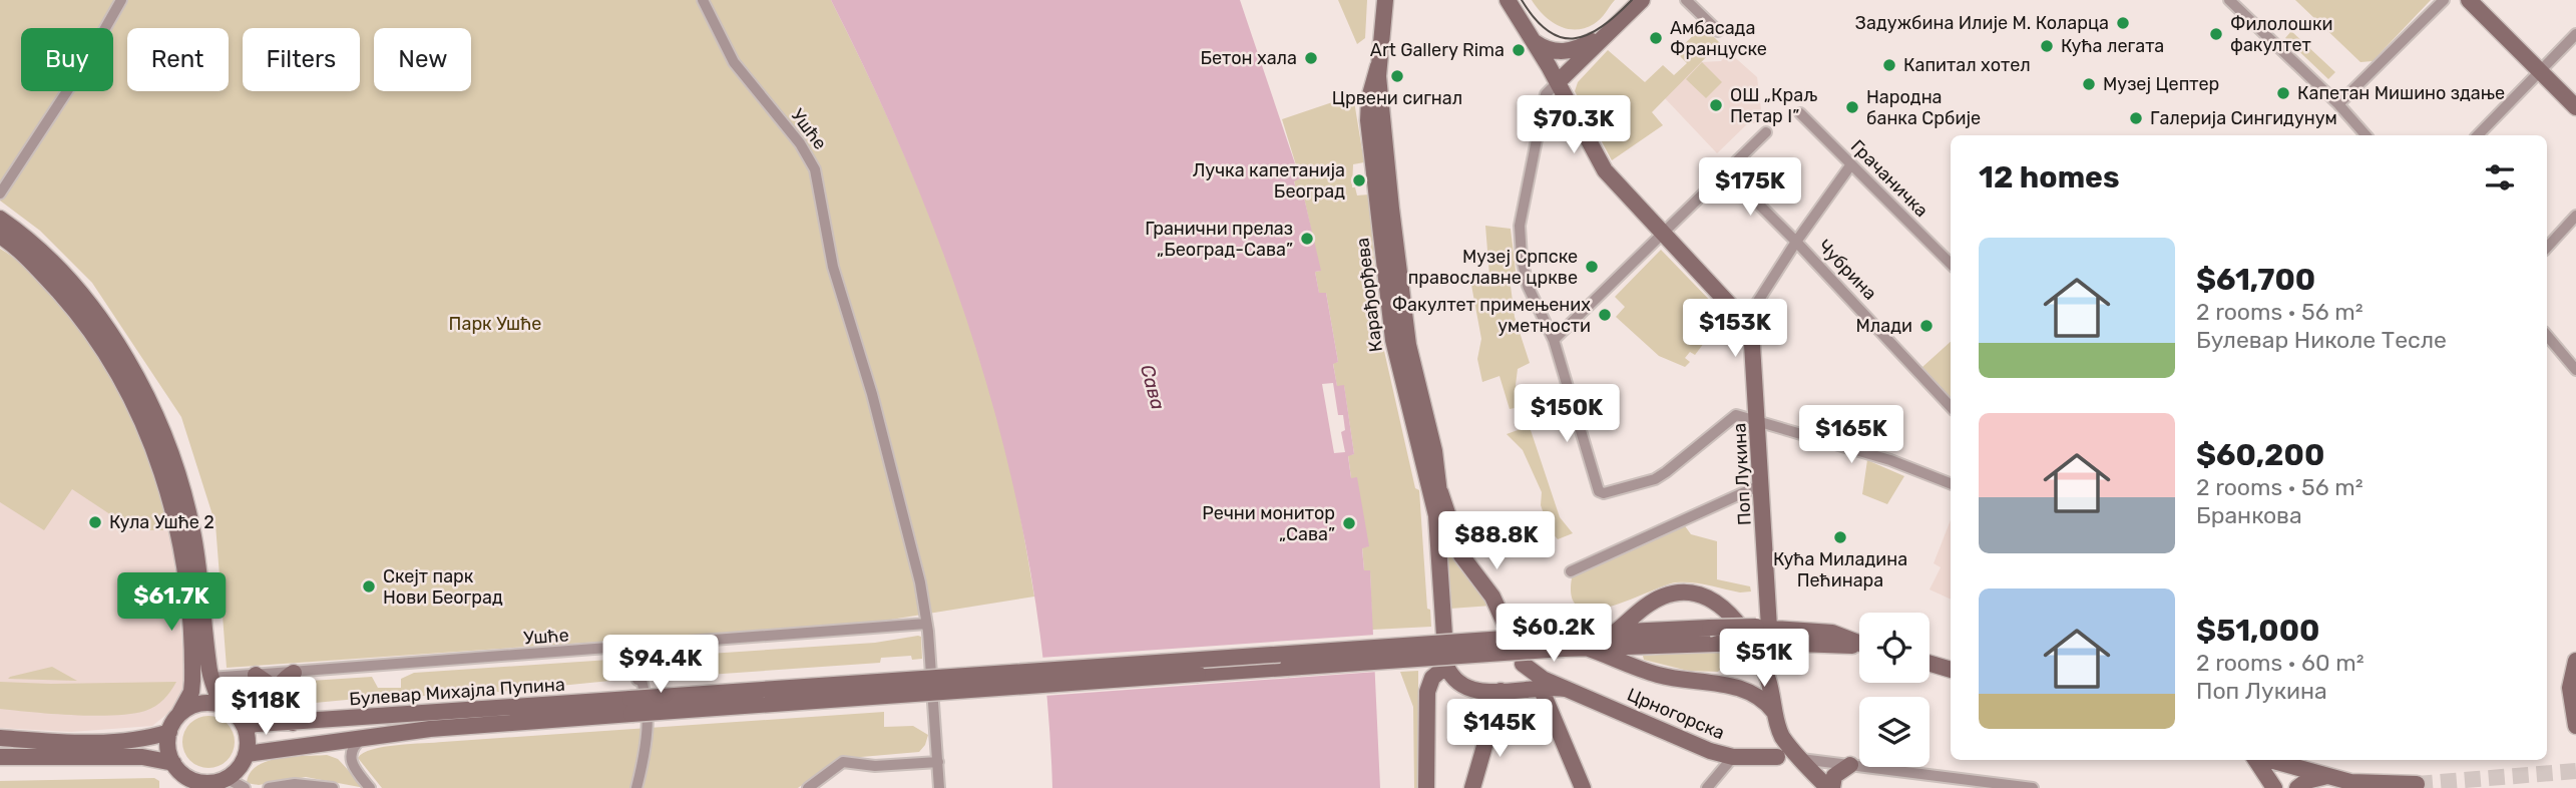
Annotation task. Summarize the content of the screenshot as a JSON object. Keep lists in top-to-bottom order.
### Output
{
  "streets": {
    "main road": [
      "Карађорђева",
      "Поп Лукина",
      "Булевар Михајла Пупина",
      "Црногорска"
    ],
    "street": ["Ушће", "Грачаничка", "Чубрина"]
  },
  "crossings": [
    ["Карађорђева", "Црногорска"],
    ["Поп Лукина", "Црногорска"]
  ],
  "water": ["Сава"],
  "parks": ["Парк Ушће"],
  "places": [
    "Задужбина Илије М. Коларца",
    "Филолошки факултет",
    "Амбасада Француске",
    "Кућа легата",
    "Art Gallery Rima",
    "Бетон хала",
    "Капитал хотел",
    "Црвени сигнал",
    "Музеј Цептер",
    "Капетан Мишино здање",
    "ОШ „Краљ Петар I”",
    "Народна банка Србије",
    "Галерија Сингидунум",
    "Лучка капетанија Београд",
    "Гранични прелаз „Београд-Сава”",
    "Музеј Српске православне цркве",
    "Факултет примењених уметности",
    "Млади",
    "Кула Ушће 2",
    "Речни монитор „Сава”",
    "Кућа Миладина Пећинара",
    "Скејт парк Нови Београд"
  ],
  "page": {
    "chip": [
      "Buy",
      "Rent",
      "Filters",
      "New"
    ],
    "price": [
      "$70.3K",
      "$175K",
      "$153K",
      "$150K",
      "$165K",
      "$88.8K",
      "$61.7K",
      "$60.2K",
      "$51K",
      "$94.4K",
      "$118K",
      "$145K"
    ],
    "heading": "12 homes",
    "list": [
      {
        "name": "$61,700",
        "note": "2 rooms · 56 m² · Булевар Николе Тесле"
      },
      {
        "name": "$60,200",
        "note": "2 rooms · 56 m² · Бранкова"
      },
      {
        "name": "$51,000",
        "note": "2 rooms · 60 m² · Поп Лукина"
      }
    ]
  }
}
